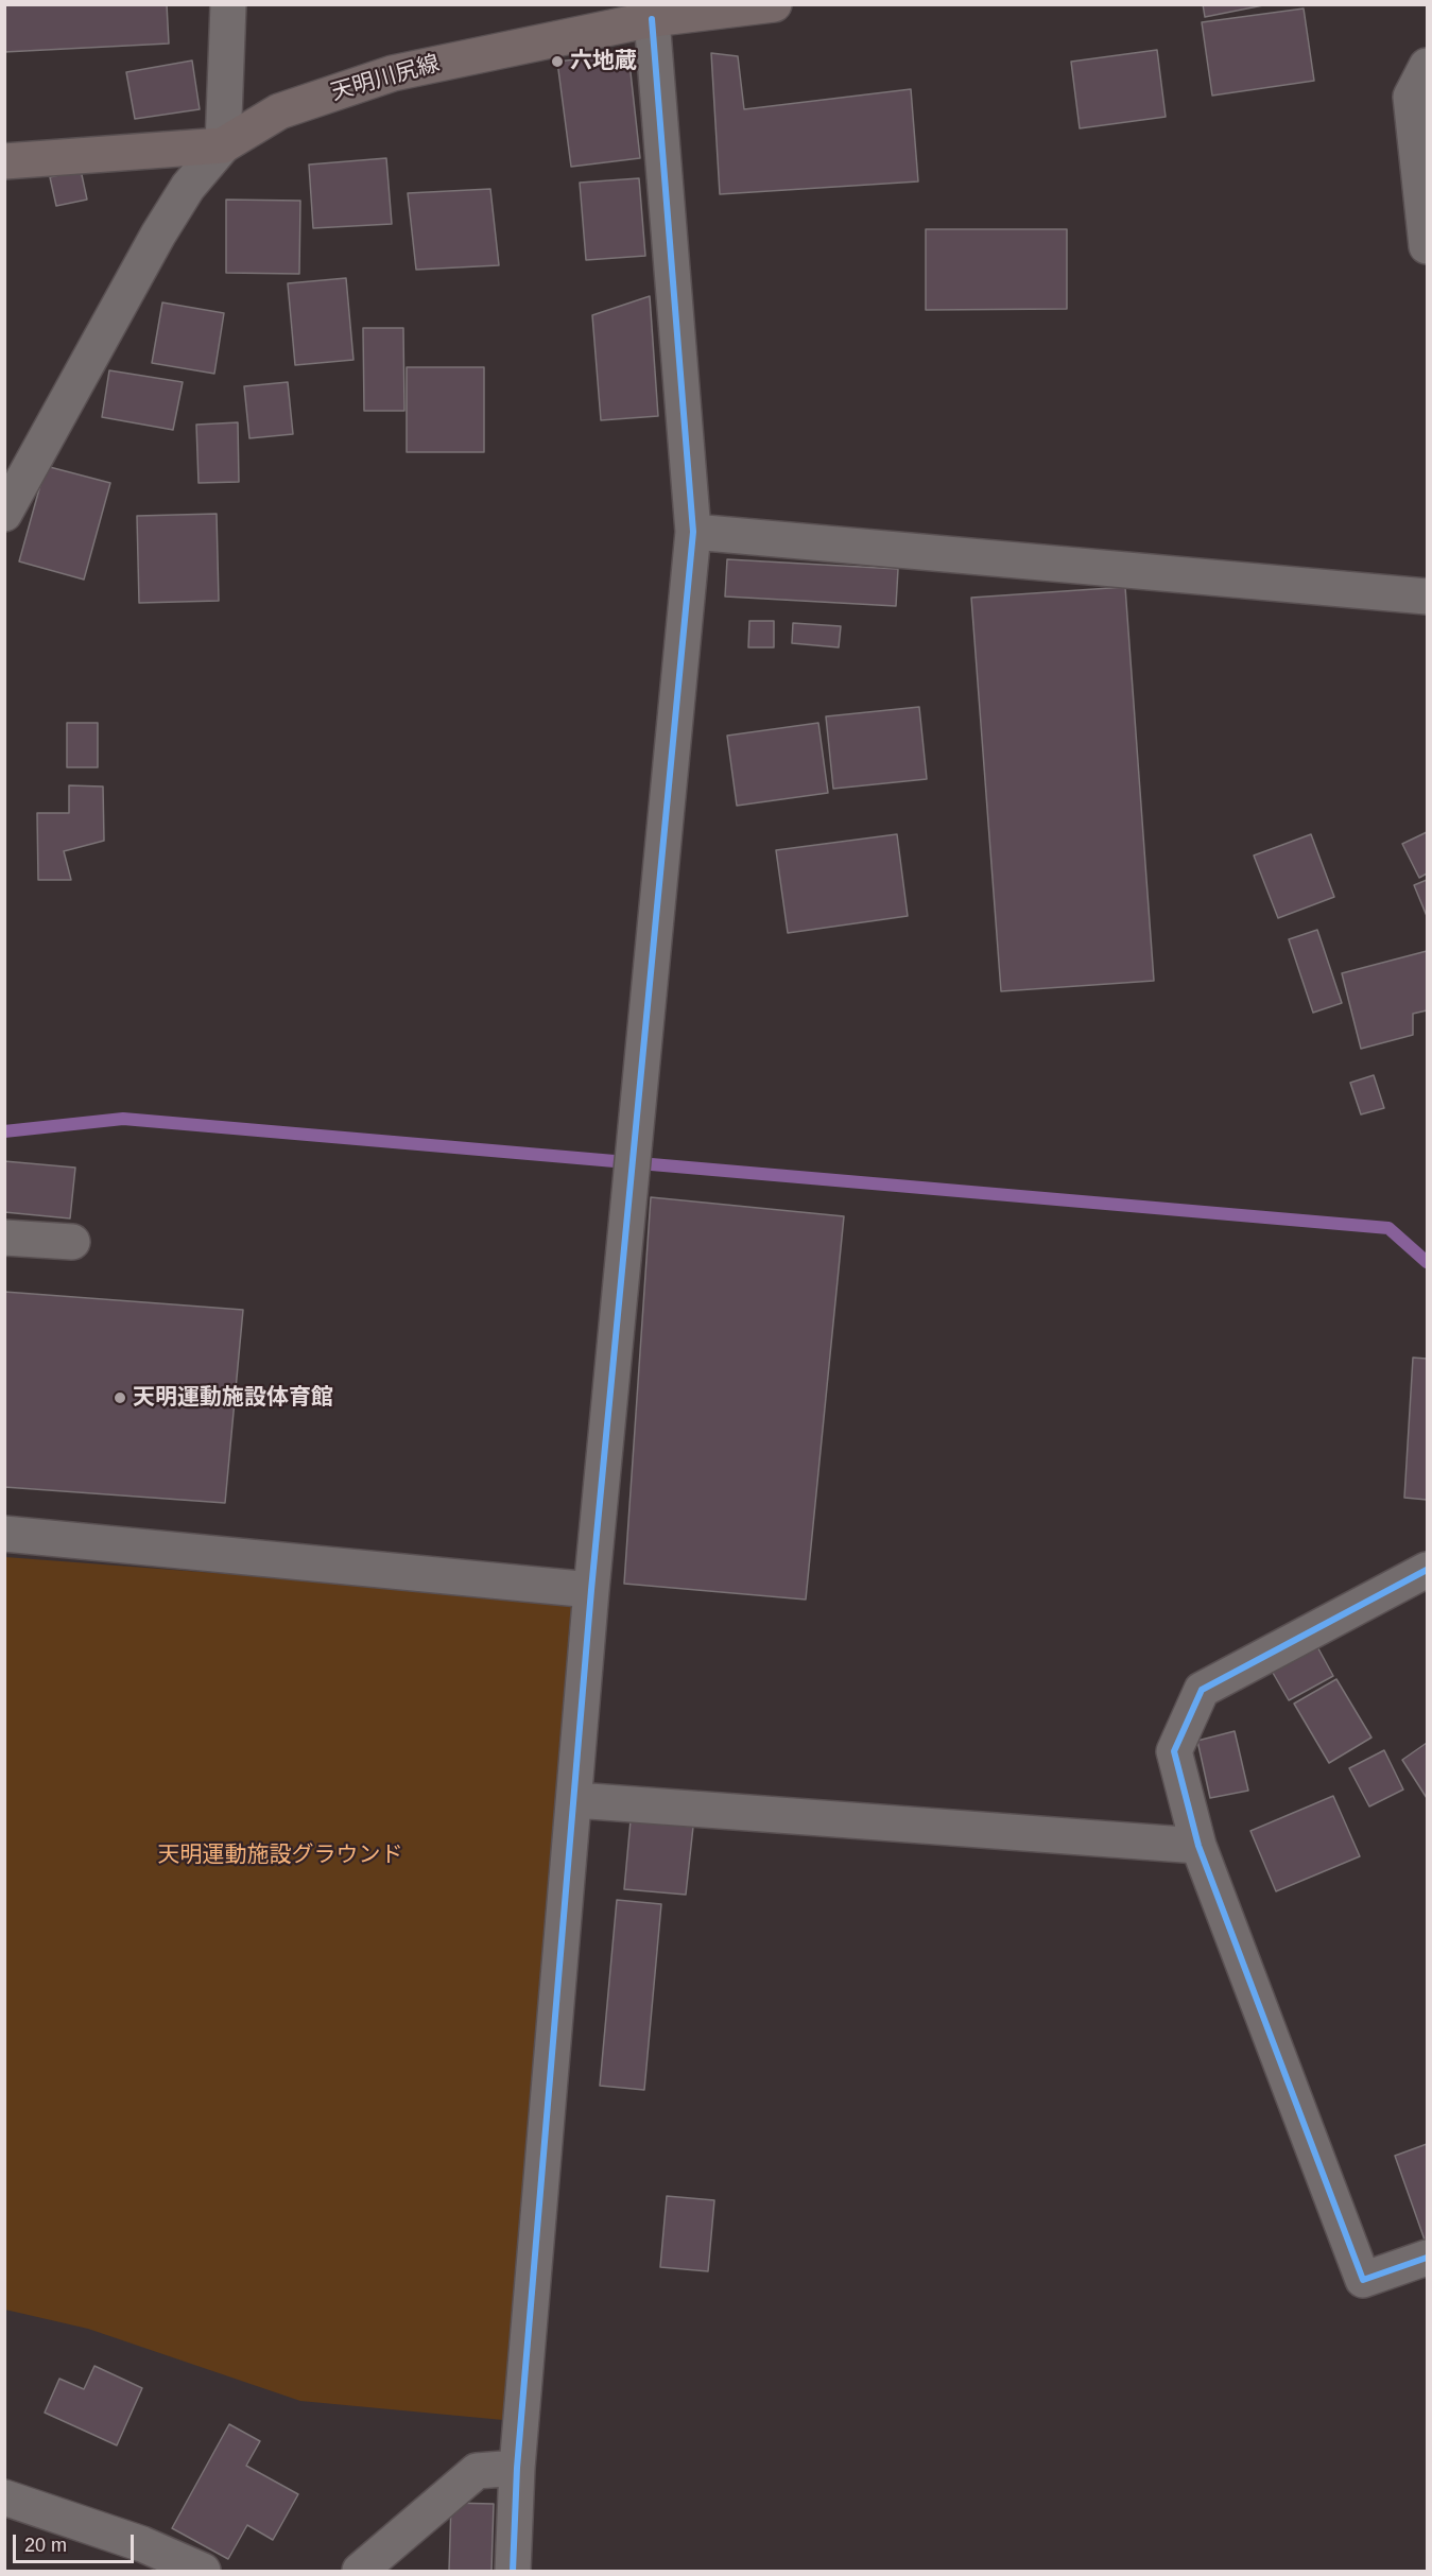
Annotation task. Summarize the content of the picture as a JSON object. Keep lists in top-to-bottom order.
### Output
{
  "streets": {
    "main road": ["天明川尻線"]
  },
  "parks": ["天明運動施設グラウンド"],
  "places": ["六地蔵", "天明運動施設体育館"],
  "scale_bar": "20 m"
}
